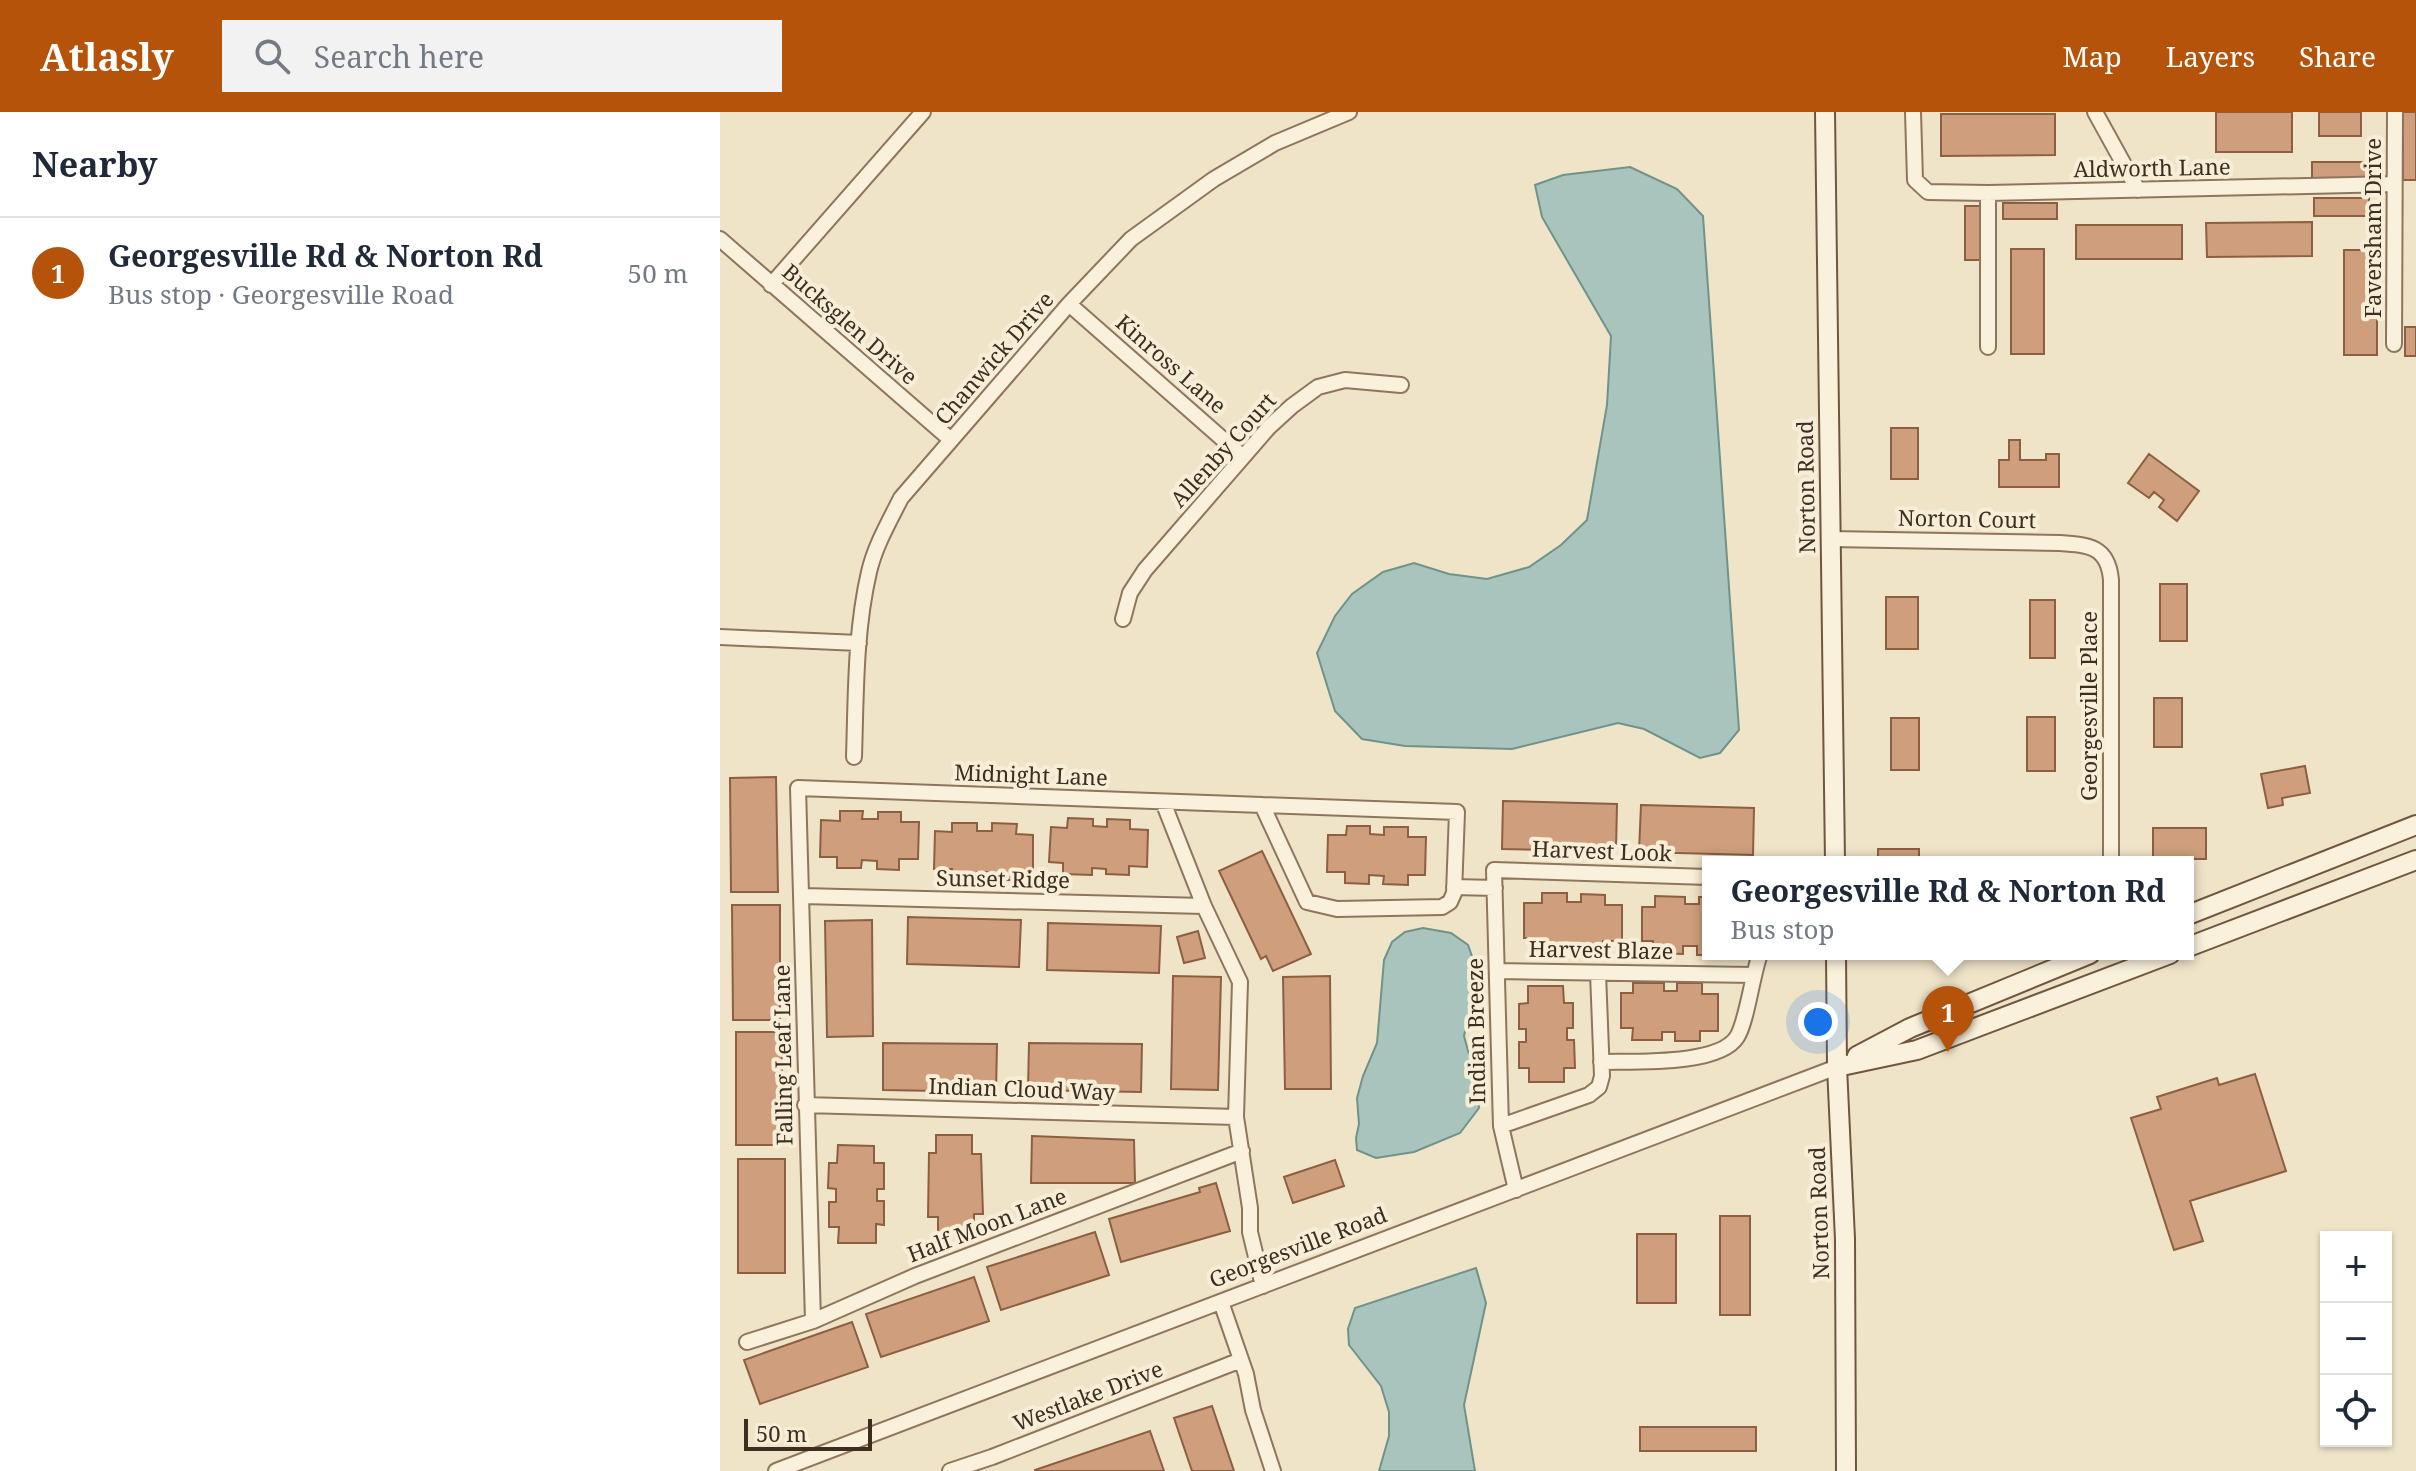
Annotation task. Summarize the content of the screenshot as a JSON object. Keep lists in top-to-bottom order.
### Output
{
  "streets": {
    "main road": ["Norton Road", "Georgesville Road"],
    "street": [
      "Aldworth Lane",
      "Faversham Drive",
      "Bucksglen Drive",
      "Chanwick Drive",
      "Kinross Lane",
      "Allenby Court",
      "Norton Court",
      "Georgesville Place",
      "Midnight Lane",
      "Harvest Look",
      "Sunset Ridge",
      "Harvest Blaze",
      "Indian Breeze",
      "Falling Leaf Lane",
      "Indian Cloud Way",
      "Half Moon Lane",
      "Westlake Drive"
    ]
  },
  "crossings": [
    ["Aldworth Lane", "Faversham Drive"],
    ["Bucksglen Drive", "Chanwick Drive"],
    ["Chanwick Drive", "Kinross Lane"],
    ["Kinross Lane", "Allenby Court"],
    ["Norton Road", "Norton Court"],
    ["Norton Road", "Georgesville Road"],
    ["Norton Court", "Georgesville Place"],
    ["Midnight Lane", "Falling Leaf Lane"],
    ["Harvest Look", "Indian Breeze"],
    ["Sunset Ridge", "Falling Leaf Lane"],
    ["Harvest Blaze", "Indian Breeze"],
    ["Indian Breeze", "Georgesville Road"],
    ["Falling Leaf Lane", "Indian Cloud Way"],
    ["Falling Leaf Lane", "Half Moon Lane"]
  ],
  "scale_bar": "50 m",
  "page": {
    "header": "Atlasly",
    "search": "Search here",
    "nav": ["Map", "Layers", "Share"],
    "heading": "Nearby",
    "list": [
      {
        "mark": "1",
        "name": "Georgesville Rd & Norton Rd",
        "note": "Bus stop · Georgesville Road",
        "value": "50 m"
      }
    ],
    "popup": ["Georgesville Rd & Norton Rd", "Bus stop"],
    "pins": "1",
    "map_buttons": ["+", "−"],
    "scale": "50 m"
  }
}
